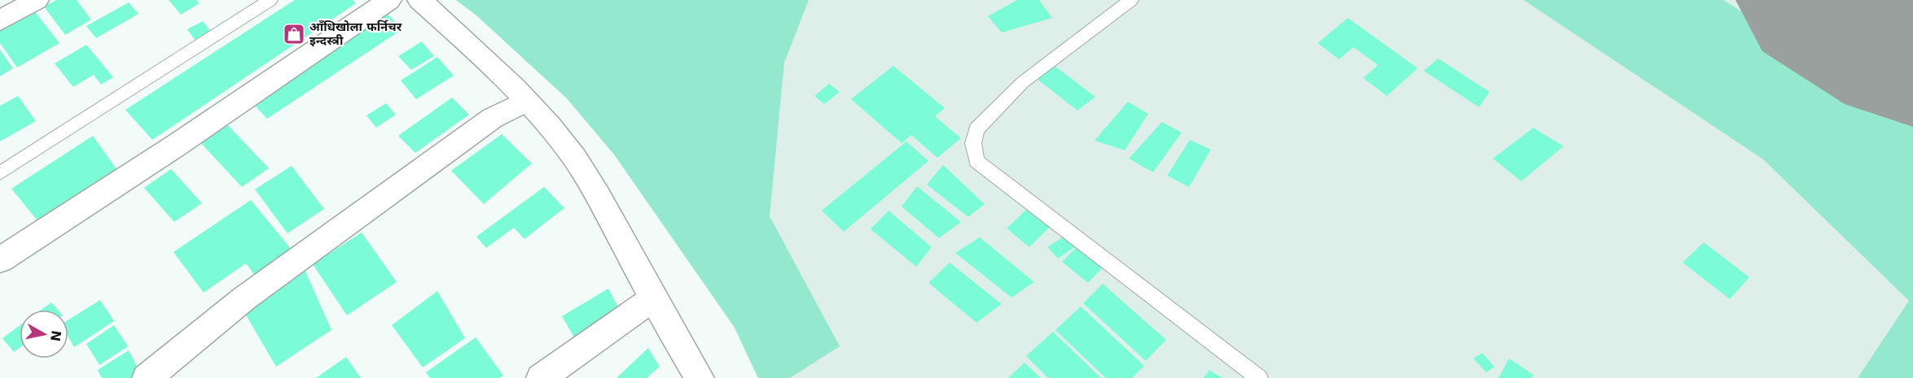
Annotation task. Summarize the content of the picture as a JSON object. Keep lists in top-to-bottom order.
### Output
{
  "places": {
    "shop": ["आँधिखोला फर्निचर इन्दस्त्री"]
  },
  "north": "right"
}
